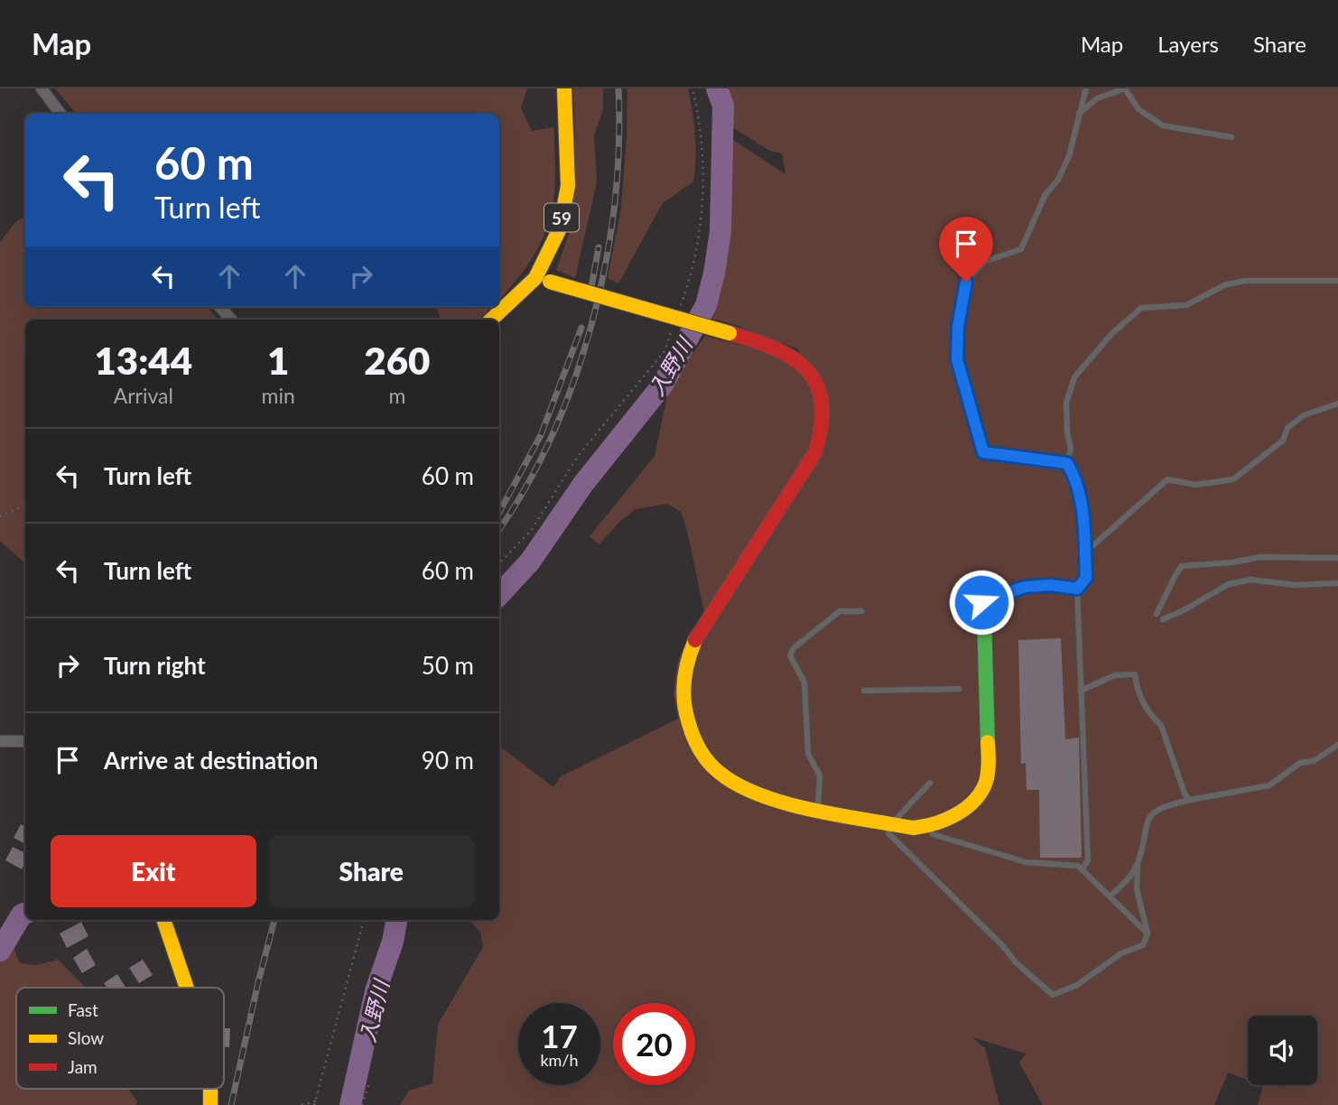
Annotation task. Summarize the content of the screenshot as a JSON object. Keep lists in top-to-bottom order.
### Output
{
  "streets": {
    "street": ["59"]
  },
  "water": ["入野川"],
  "legend": ["Fast", "Slow", "Jam"],
  "page": {
    "header": "Map",
    "nav": ["Map", "Layers", "Share"],
    "turn": ["60 m", "Turn left"],
    "eta": [
      "13:44",
      "Arrival",
      "1",
      "min",
      "260",
      "m"
    ],
    "list": [
      {
        "name": "Turn left",
        "value": "60 m"
      },
      {
        "name": "Turn left",
        "value": "60 m"
      },
      {
        "name": "Turn right",
        "value": "50 m"
      },
      {
        "name": "Arrive at destination",
        "value": "90 m"
      }
    ],
    "buttons": ["Exit", "Share"],
    "speed": "17 km/h",
    "limit": "20"
  }
}
